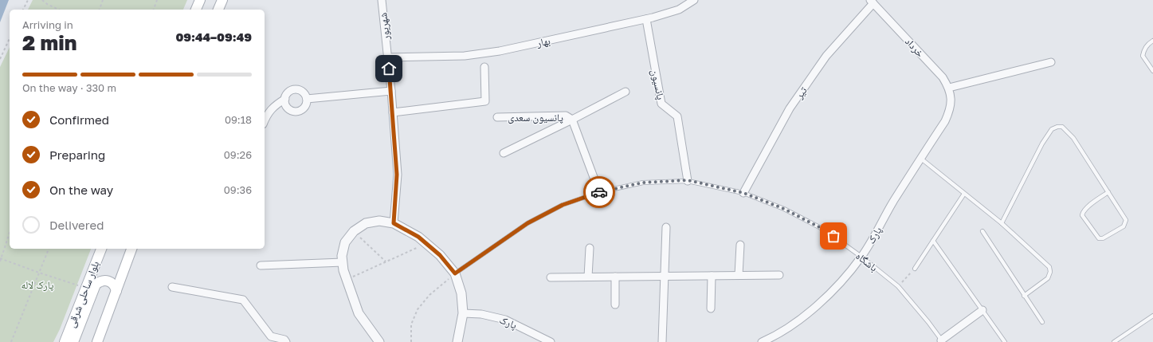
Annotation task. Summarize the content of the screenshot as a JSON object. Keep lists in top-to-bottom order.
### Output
{
  "streets": {
    "main road": ["بلوار ساحلی شرقی"],
    "street": [
      "شهریور",
      "بهار",
      "خرداد",
      "پانسیون",
      "تیر",
      "پانسیون سعدی",
      "پارک"
    ],
    "lane": ["باشگاه"]
  },
  "crossings": [
    ["شهریور", "بهار"],
    ["بهار", "پانسیون"],
    ["خرداد", "تیر"],
    ["خرداد", "پارک"],
    ["پانسیون", "باشگاه"],
    ["تیر", "باشگاه"],
    ["پانسیون سعدی", "باشگاه"],
    ["پارک", "باشگاه"]
  ],
  "parks": ["پارک لاله"],
  "page": {
    "heading": ["2 min", "Arriving in", "09:44–09:49"],
    "bar": "On the way · 330 m",
    "list": [
      ["Confirmed", "09:18"],
      ["Preparing", "09:26"],
      ["On the way", "09:36"],
      "Delivered"
    ]
  }
}
